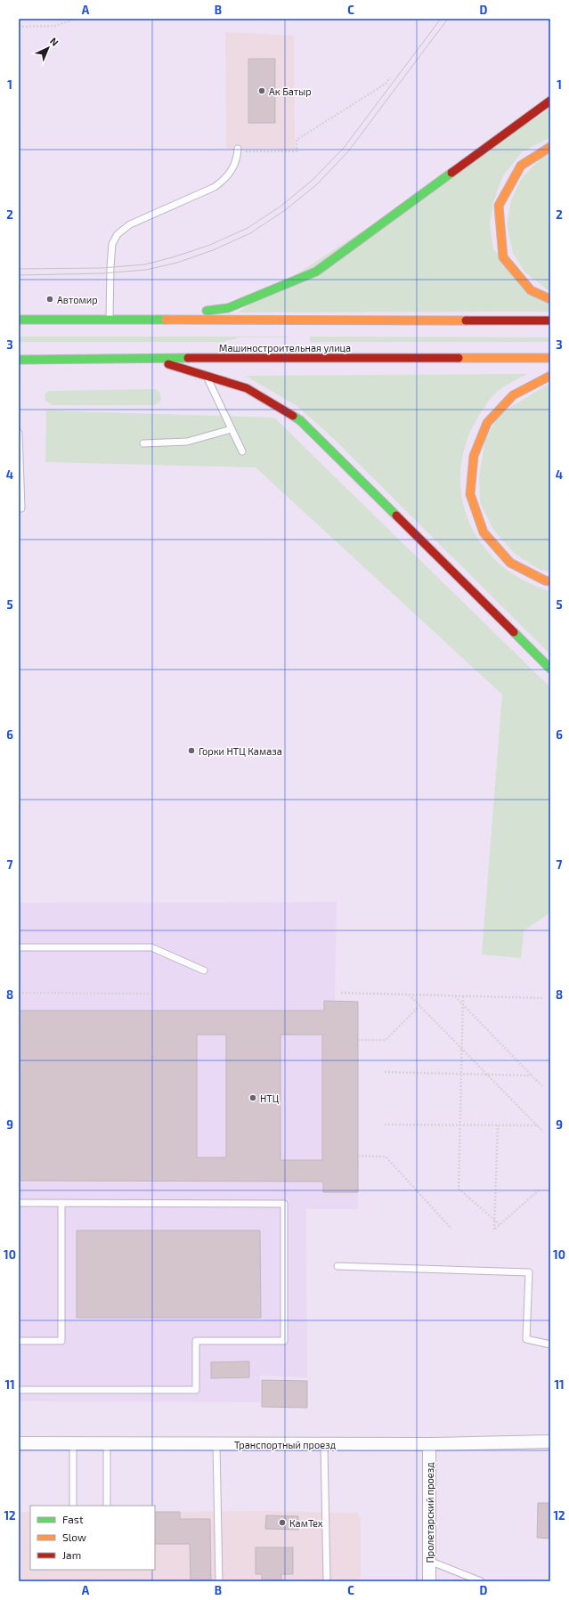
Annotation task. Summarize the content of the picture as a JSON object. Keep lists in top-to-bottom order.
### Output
{
  "streets": {
    "main road": ["Машиностроительная улица"],
    "street": ["Транспортный проезд", "Пролетарский проезд"]
  },
  "crossings": [
    ["Транспортный проезд", "Пролетарский проезд"]
  ],
  "places": [
    "Ак Батыр",
    "Автомир",
    "Горки НТЦ Камаза",
    "НТЦ",
    "КамТех"
  ],
  "legend": ["Fast", "Slow", "Jam"],
  "north": "top right",
  "grid": {
    "columns": [
      "A",
      "B",
      "C",
      "D"
    ],
    "rows": [
      "1",
      "2",
      "3",
      "4",
      "5",
      "6",
      "7",
      "8",
      "9",
      "10",
      "11",
      "12"
    ]
  }
}
